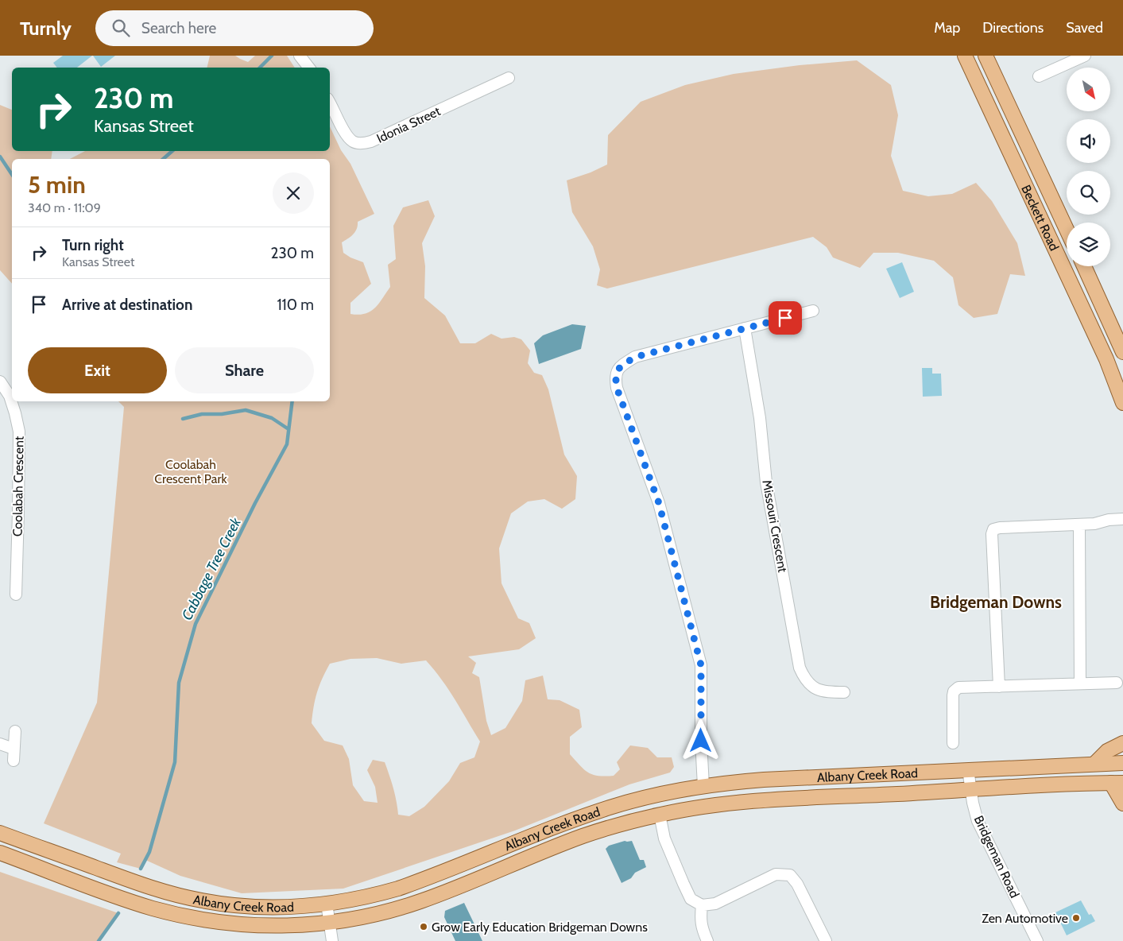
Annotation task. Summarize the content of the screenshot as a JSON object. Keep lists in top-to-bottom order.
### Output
{
  "streets": {
    "main road": ["Beckett Road", "Albany Creek Road"],
    "street": [
      "Idonia Street",
      "Coolabah Crescent",
      "Missouri Crescent",
      "Bridgeman Road"
    ]
  },
  "crossings": [
    ["Albany Creek Road", "Bridgeman Road"]
  ],
  "districts": ["Bridgeman Downs"],
  "water": ["Cabbage Tree Creek"],
  "parks": ["Coolabah Crescent Park"],
  "places": ["Zen Automotive", "Grow Early Education Bridgeman Downs"],
  "north": "bottom right",
  "page": {
    "header": "Turnly",
    "search": "Search here",
    "nav": ["Map", "Directions", "Saved"],
    "turn": ["230 m", "Kansas Street"],
    "heading": ["5 min", "340 m · 11:09"],
    "list": [
      {
        "name": "Turn right",
        "note": "Kansas Street",
        "value": "230 m"
      },
      {
        "name": "Arrive at destination",
        "value": "110 m"
      }
    ],
    "buttons": ["Exit", "Share"]
  }
}
